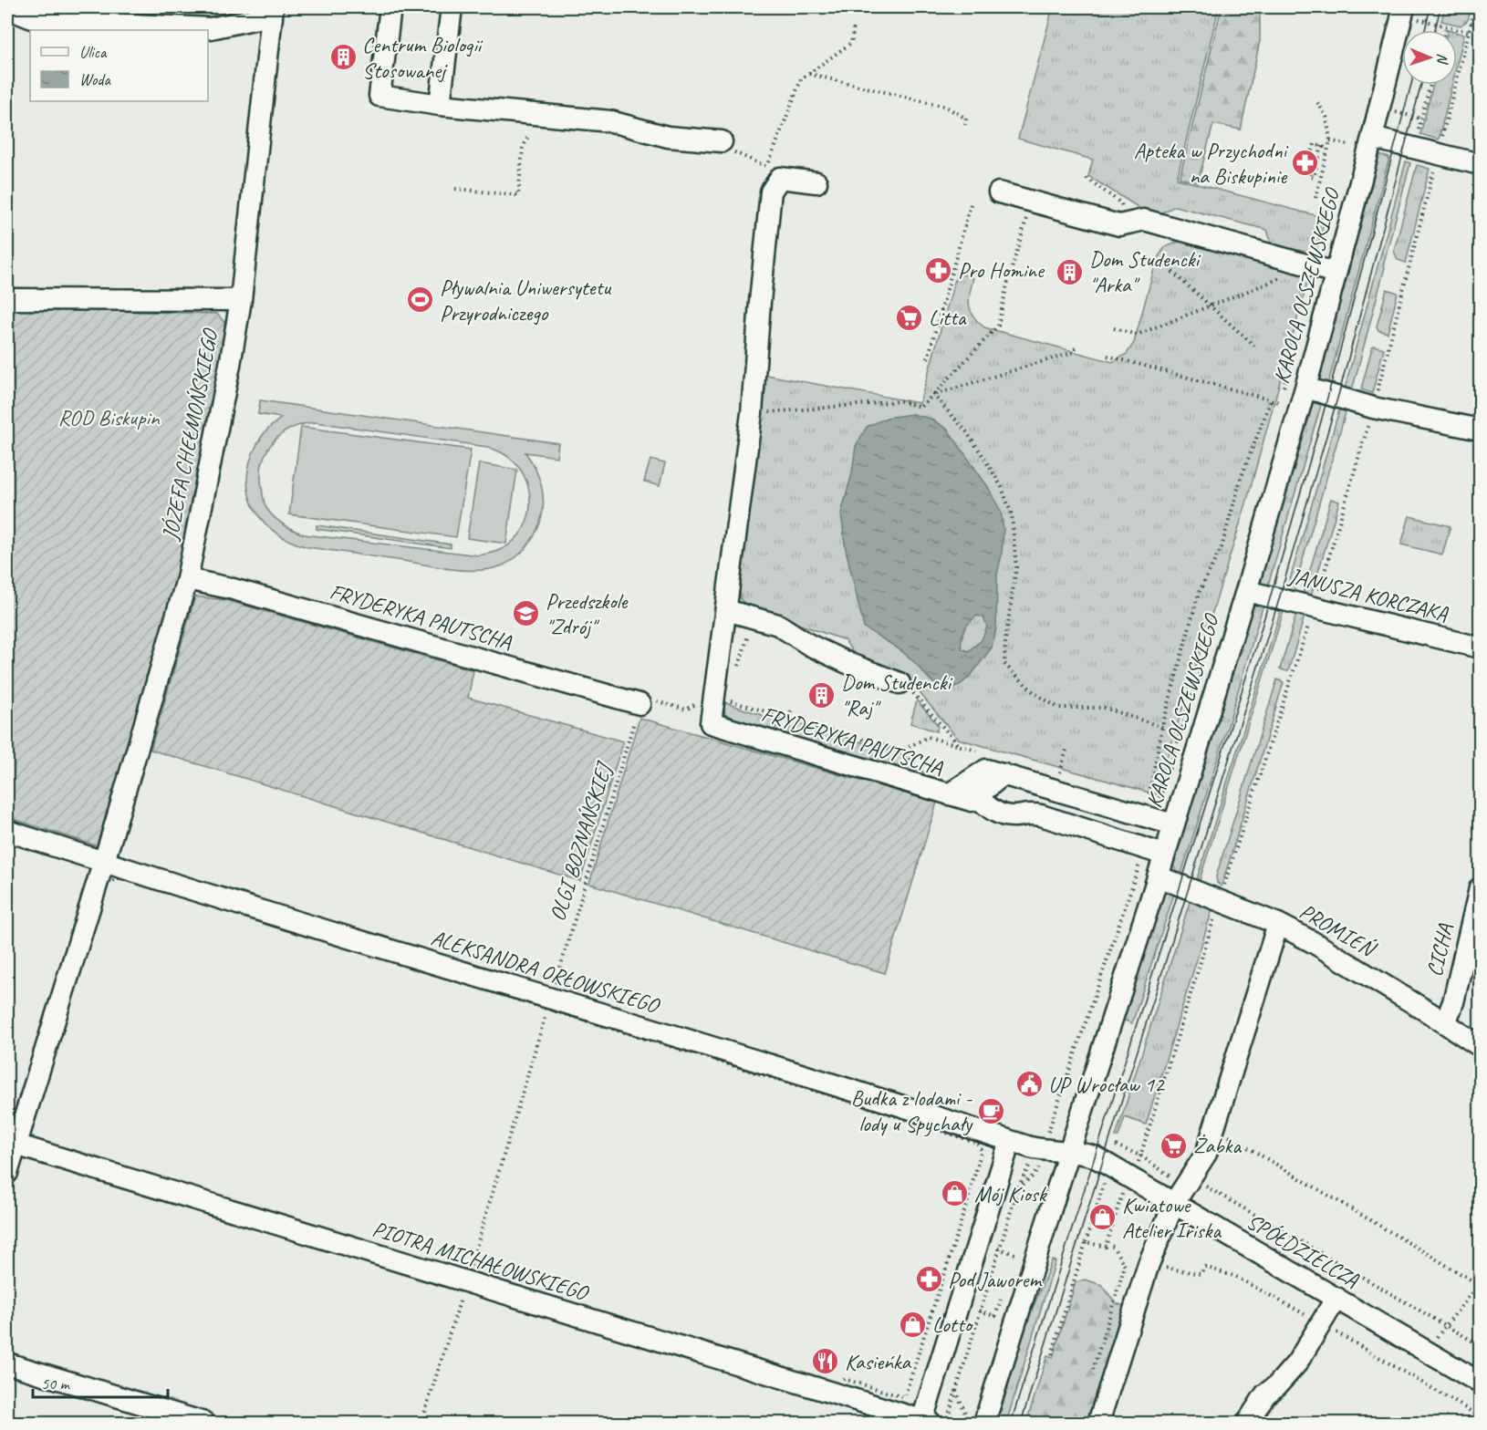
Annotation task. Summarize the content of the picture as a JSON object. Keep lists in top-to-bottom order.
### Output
{
  "streets": {
    "street": [
      "KAROLA OLSZEWSKIEGO",
      "JÓZEFA CHEŁMOŃSKIEGO",
      "JANUSZA KORCZAKA",
      "FRYDERYKA PAUTSCHA",
      "PROMIEŃ",
      "CICHA",
      "ALEKSANDRA ORŁOWSKIEGO",
      "SPÓŁDZIELCZA",
      "PIOTRA MICHAŁOWSKIEGO"
    ],
    "path": ["OLGI BOZNAŃSKIEJ"]
  },
  "crossings": [
    ["KAROLA OLSZEWSKIEGO", "JANUSZA KORCZAKA"],
    ["KAROLA OLSZEWSKIEGO", "FRYDERYKA PAUTSCHA"],
    ["KAROLA OLSZEWSKIEGO", "PROMIEŃ"],
    ["KAROLA OLSZEWSKIEGO", "ALEKSANDRA ORŁOWSKIEGO"],
    ["KAROLA OLSZEWSKIEGO", "SPÓŁDZIELCZA"],
    ["JÓZEFA CHEŁMOŃSKIEGO", "FRYDERYKA PAUTSCHA"],
    ["JÓZEFA CHEŁMOŃSKIEGO", "ALEKSANDRA ORŁOWSKIEGO"],
    ["JÓZEFA CHEŁMOŃSKIEGO", "PIOTRA MICHAŁOWSKIEGO"],
    ["FRYDERYKA PAUTSCHA", "OLGI BOZNAŃSKIEJ"],
    ["PROMIEŃ", "CICHA"],
    ["ALEKSANDRA ORŁOWSKIEGO", "SPÓŁDZIELCZA"]
  ],
  "parks": ["ROD Biskupin"],
  "places": {
    "building": ["Centrum Biologii Stosowanej", "Dom Studencki \"Arka\"", "Dom Studencki \"Raj\""],
    "pharmacy": ["Apteka w Przychodni na Biskupinie", "Pro Homine", "Pod Jaworem"],
    "sports": ["Pływalnia Uniwersytetu Przyrodniczego"],
    "supermarket": ["Litta", "Żabka"],
    "school or university": ["Przedszkole \"Zdrój\""],
    "public building": ["UP Wrocław 12"],
    "cafe": ["Budka z lodami - lody u Spychały"],
    "shop": ["Mój Kiosk", "Kwiatowe Atelier Iriska", "Lotto"],
    "restaurant": ["Kasieńka"]
  },
  "legend": ["Ulica", "Woda"],
  "scale_bar": "50 m",
  "north": "right"
}
